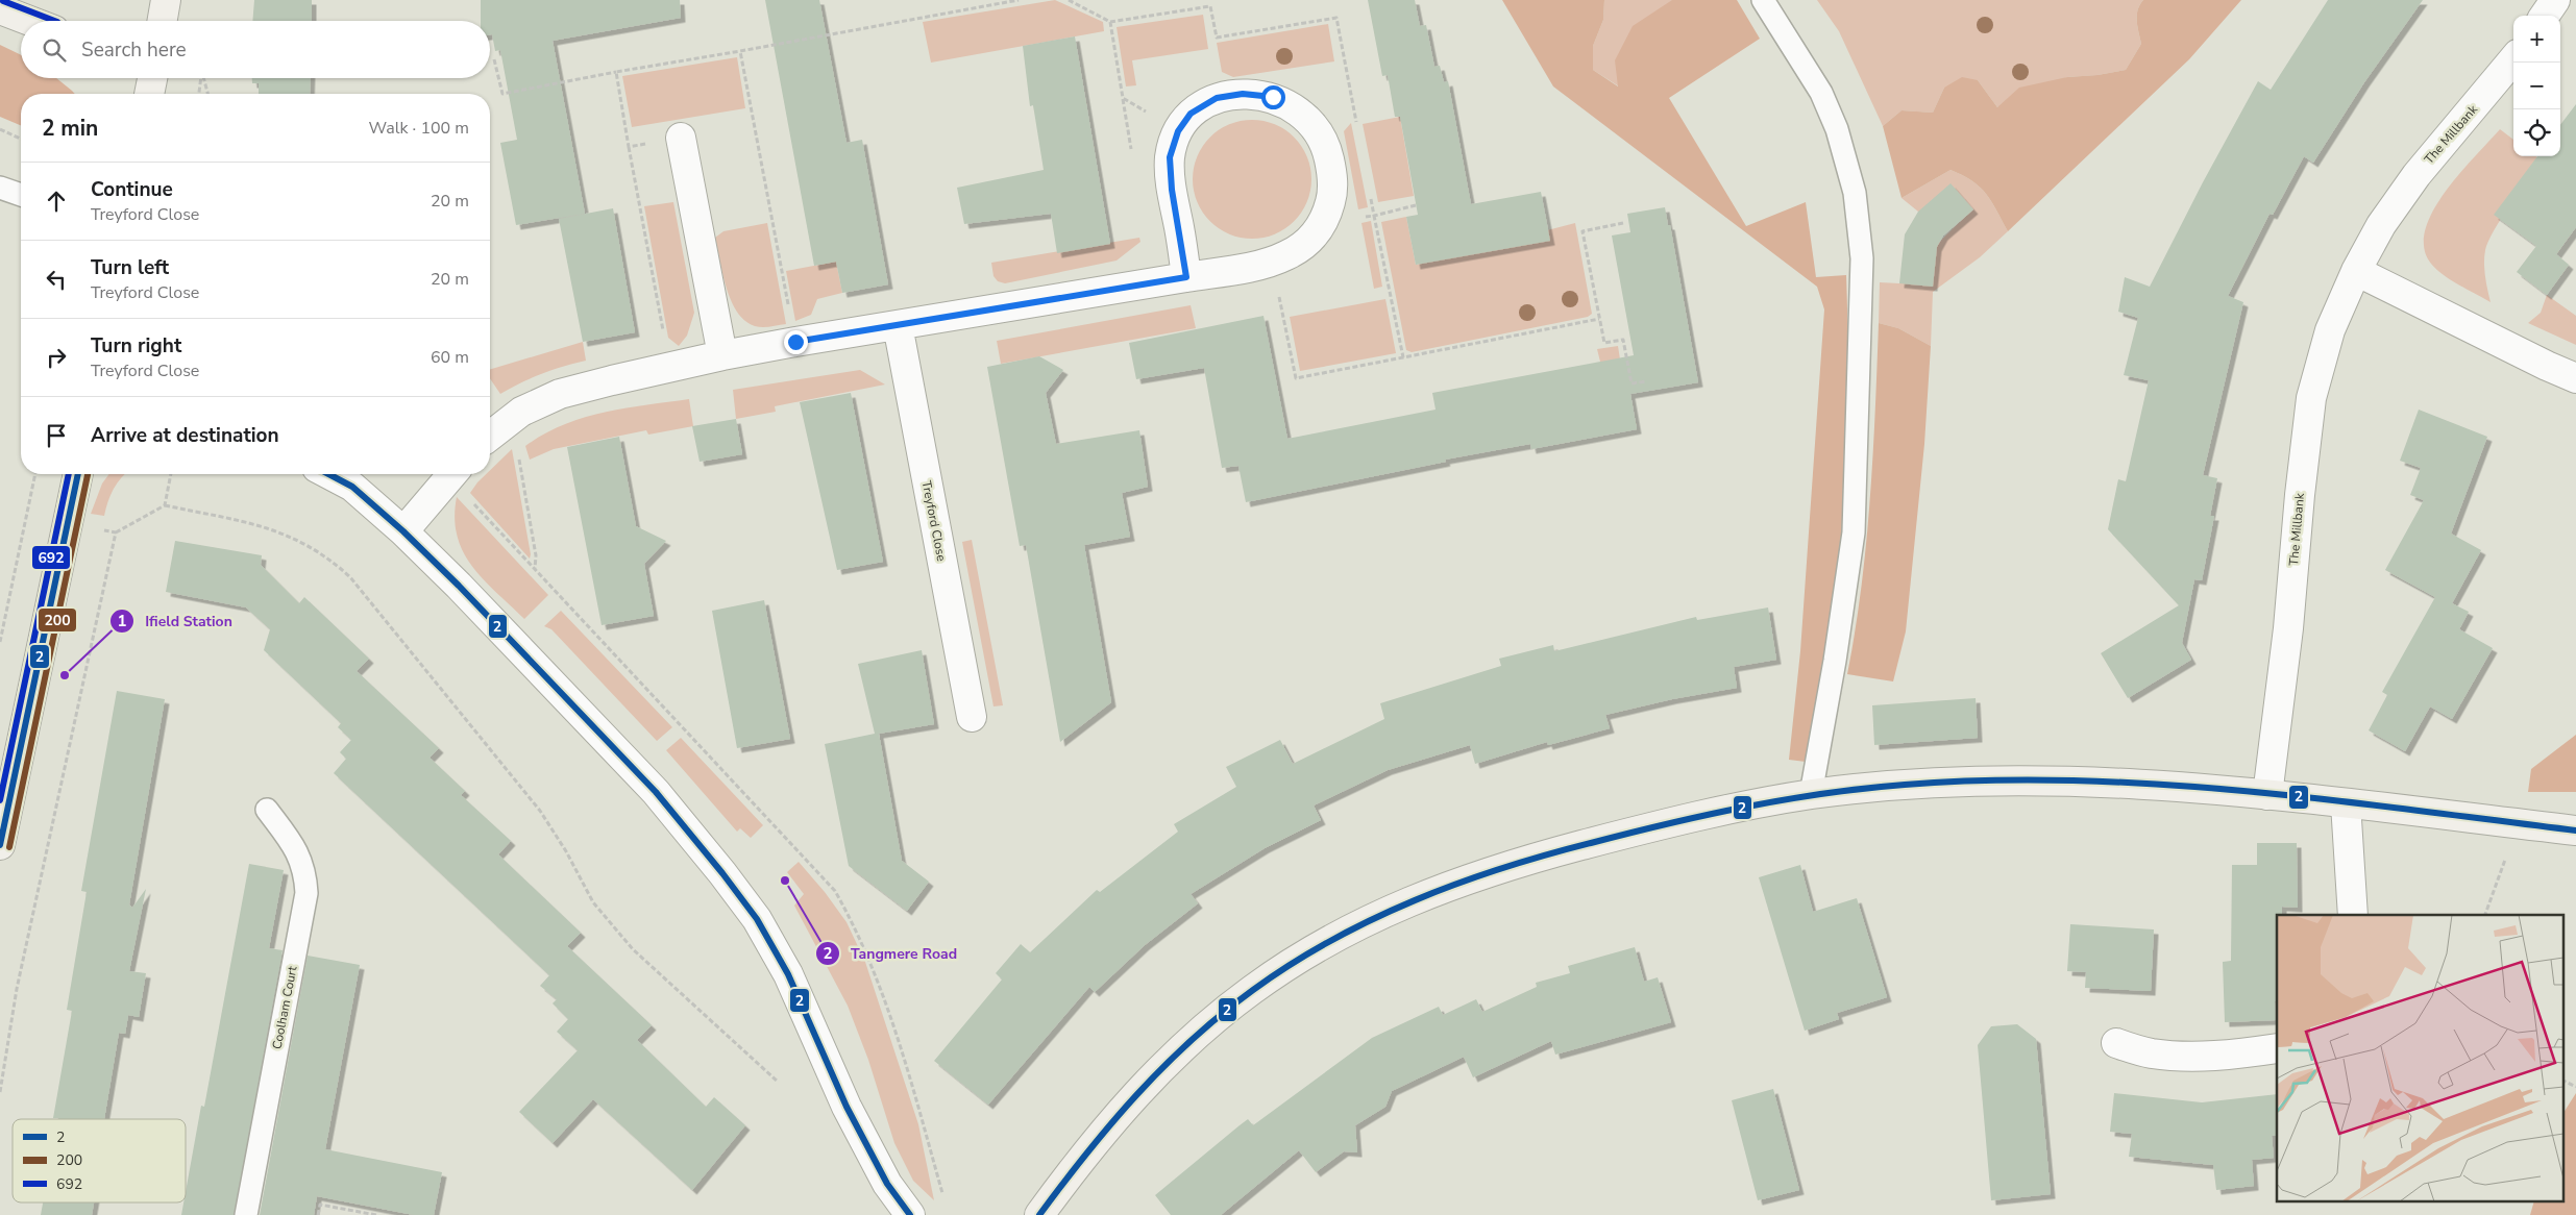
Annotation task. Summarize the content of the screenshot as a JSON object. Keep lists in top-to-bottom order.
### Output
{
  "streets": {
    "street": ["The Millbank", "Treyford Close"],
    "lane": ["Coolham Court"]
  },
  "places": ["Ifield Station", "Tangmere Road"],
  "lines": ["transit line 692", "transit line 2", "transit line 200"],
  "legend": ["2", "200", "692"],
  "page": {
    "map_buttons": ["+", "−"],
    "search": "Search here",
    "heading": ["2 min", "Walk · 100 m"],
    "list": [
      ["Continue", "Treyford Close", "20 m"],
      ["Turn left", "Treyford Close", "20 m"],
      ["Turn right", "Treyford Close", "60 m"],
      "Arrive at destination"
    ]
  }
}
